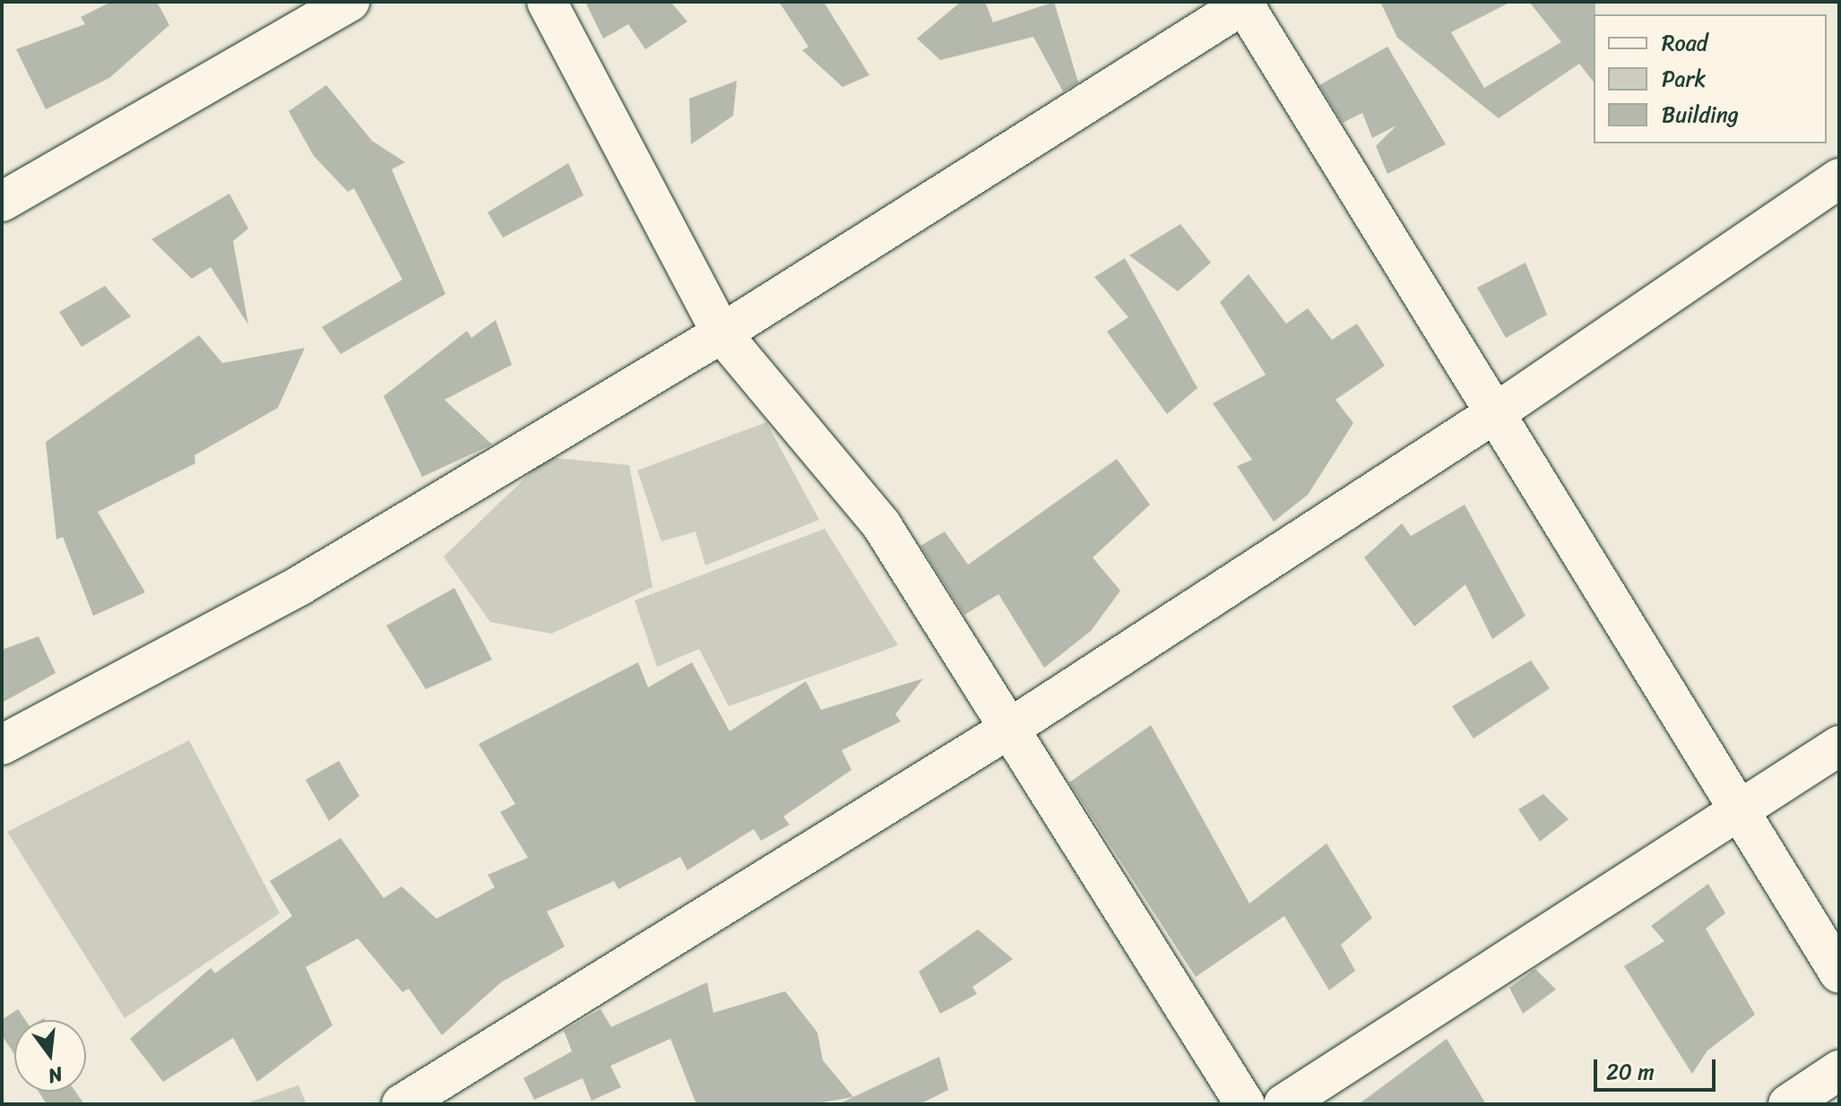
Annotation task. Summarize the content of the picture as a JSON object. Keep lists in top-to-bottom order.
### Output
{
  "legend": ["Road", "Park", "Building"],
  "scale_bar": "20 m",
  "north": "bottom"
}
